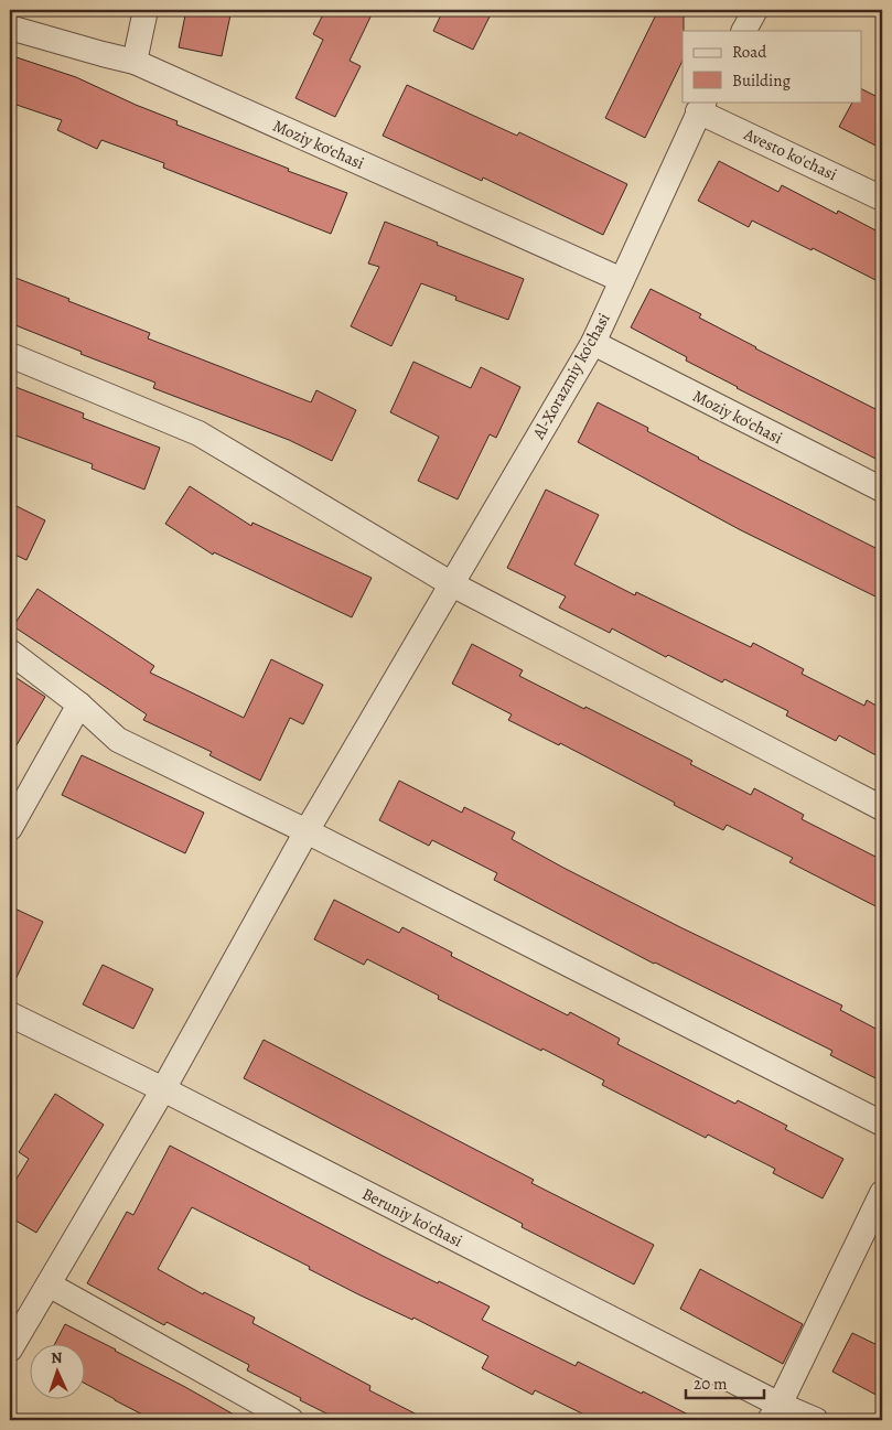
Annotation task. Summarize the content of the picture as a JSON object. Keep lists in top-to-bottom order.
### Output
{
  "streets": {
    "street": [
      "Moziy ko‘chasi",
      "Avesto ko'chasi",
      "Al-Xorazmiy ko'chasi",
      "Beruniy ko'chasi"
    ]
  },
  "crossings": [
    ["Moziy ko‘chasi", "Al-Xorazmiy ko'chasi"],
    ["Avesto ko'chasi", "Al-Xorazmiy ko'chasi"],
    ["Al-Xorazmiy ko'chasi", "Beruniy ko'chasi"]
  ],
  "legend": ["Road", "Building"],
  "scale_bar": "20 m",
  "north": "top"
}
